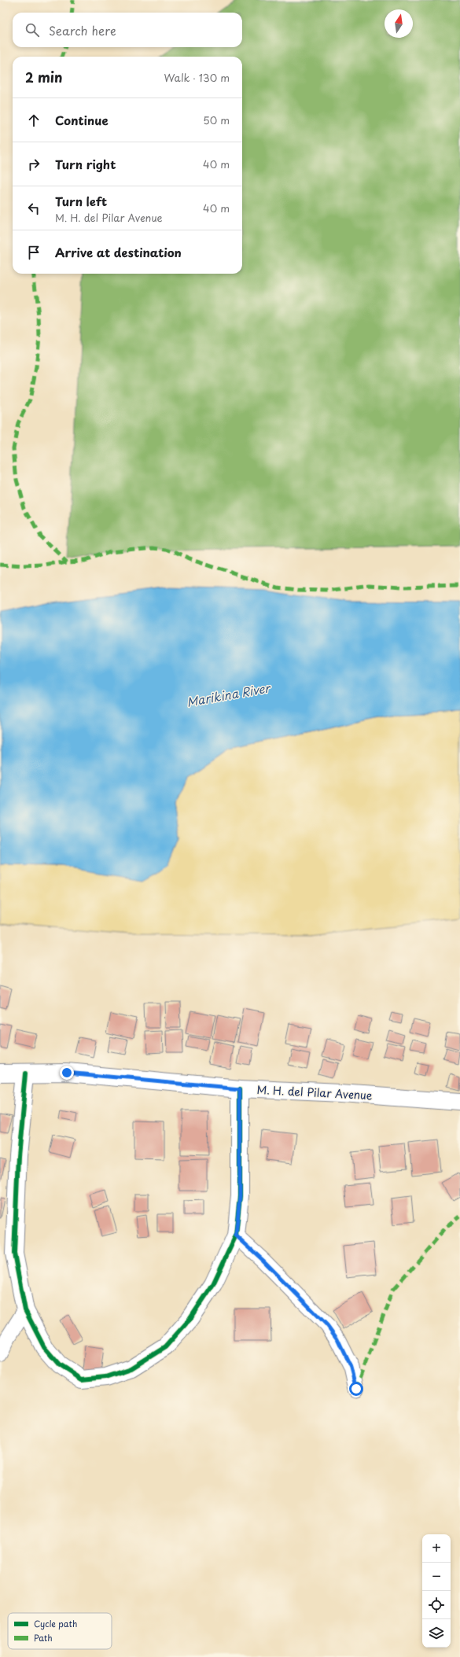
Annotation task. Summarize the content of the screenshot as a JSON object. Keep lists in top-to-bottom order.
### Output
{
  "streets": {
    "street": ["M. H. del Pilar Avenue"]
  },
  "water": ["Marikina River"],
  "legend": ["Cycle path", "Path"],
  "north": "top",
  "page": {
    "search": "Search here",
    "heading": ["2 min", "Walk · 130 m"],
    "list": [
      ["Continue", "50 m"],
      ["Turn right", "40 m"],
      ["Turn left", "M. H. del Pilar Avenue", "40 m"],
      "Arrive at destination"
    ],
    "map_buttons": ["+", "−"]
  }
}
